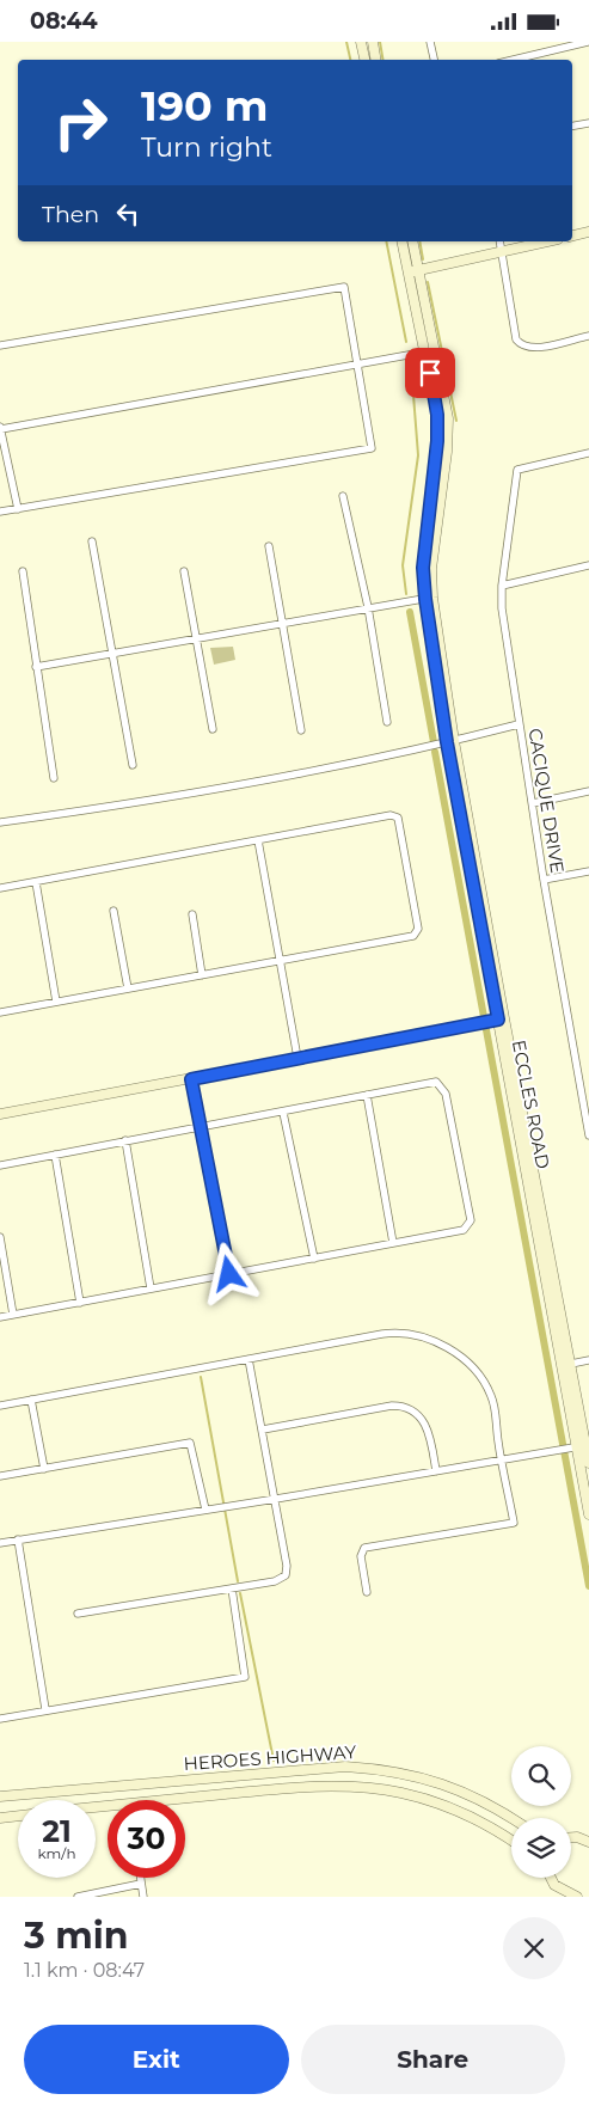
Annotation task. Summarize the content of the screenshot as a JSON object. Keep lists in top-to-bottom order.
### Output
{
  "streets": {
    "street": ["CACIQUE DRIVE", "ECCLES ROAD", "HEROES HIGHWAY"]
  },
  "page": {
    "status": "08:44",
    "turn": ["190 m", "Turn right"],
    "then": "Then",
    "speed": "21 km/h",
    "limit": "30",
    "heading": ["3 min", "1.1 km · 08:47"],
    "buttons": ["Exit", "Share"]
  }
}
